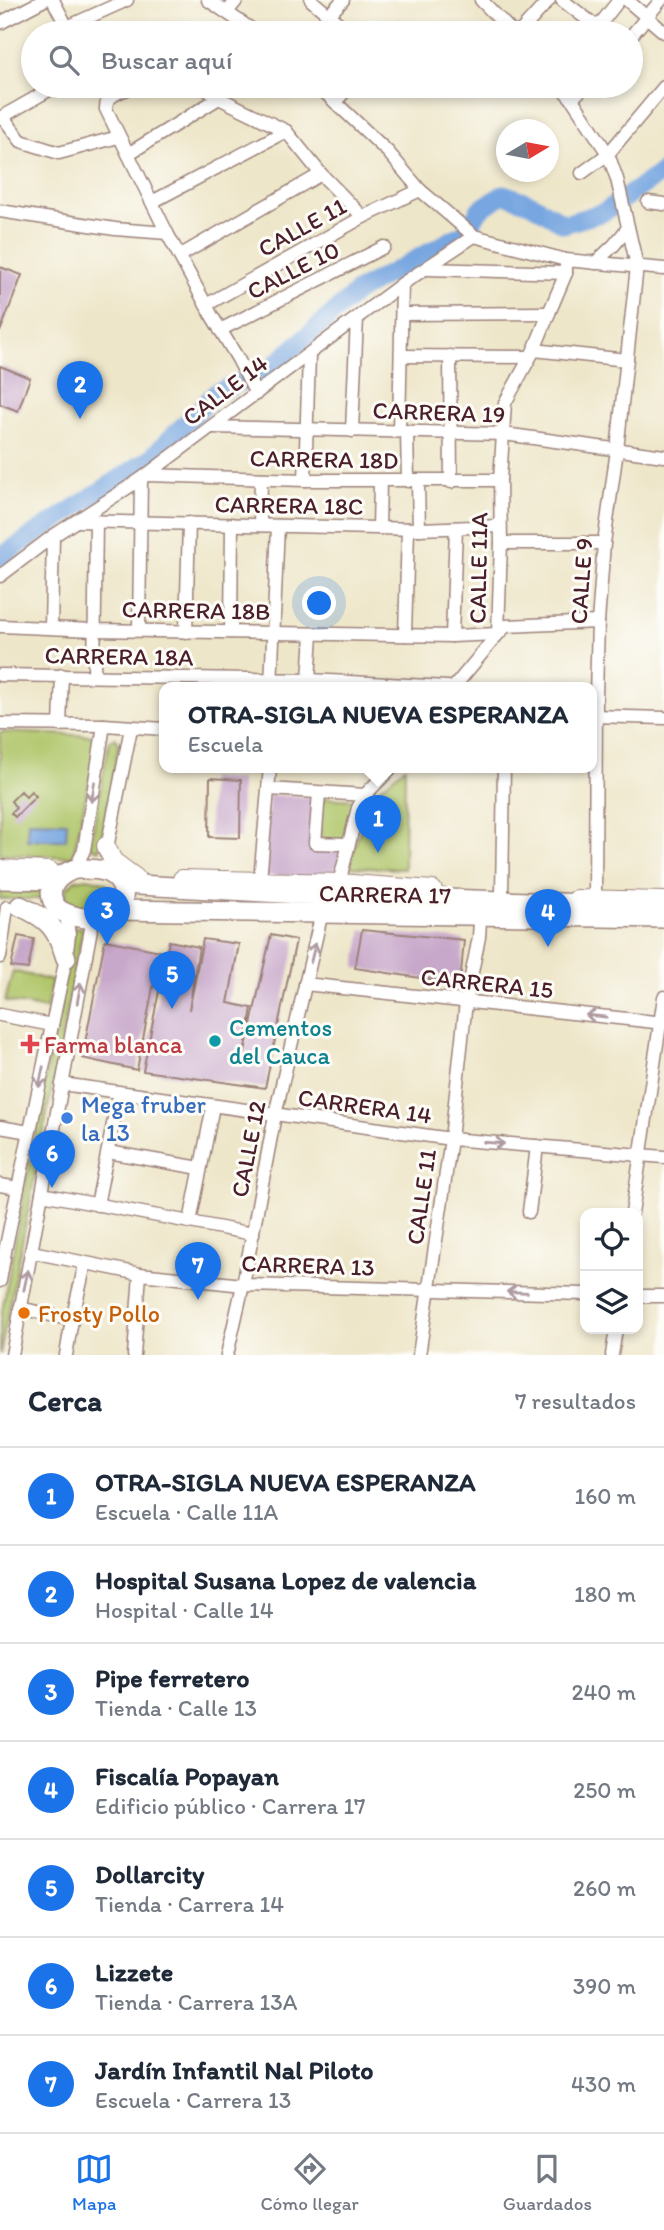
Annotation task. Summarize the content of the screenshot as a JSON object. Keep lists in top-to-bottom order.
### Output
{
  "streets": {
    "main road": ["CARRERA 17"],
    "street": [
      "CALLE 11",
      "CALLE 10",
      "CALLE 14",
      "CARRERA 19",
      "CARRERA 18D",
      "CARRERA 18C",
      "CALLE 11A",
      "CALLE 9",
      "CARRERA 18B",
      "CARRERA 18A",
      "CARRERA 15",
      "CARRERA 14",
      "CALLE 12",
      "CARRERA 13"
    ]
  },
  "crossings": [
    ["CALLE 11", "CARRERA 17"],
    ["CALLE 11", "CARRERA 15"],
    ["CALLE 11", "CARRERA 14"],
    ["CALLE 11", "CARRERA 13"],
    ["CALLE 14", "CARRERA 19"],
    ["CALLE 14", "CARRERA 18D"],
    ["CALLE 14", "CARRERA 18C"],
    ["CARRERA 19", "CALLE 11A"],
    ["CARRERA 19", "CALLE 9"],
    ["CARRERA 18D", "CALLE 11A"],
    ["CARRERA 18C", "CALLE 11A"],
    ["CALLE 11A", "CARRERA 18B"],
    ["CALLE 9", "CARRERA 18B"],
    ["CARRERA 17", "CALLE 12"],
    ["CARRERA 15", "CALLE 12"],
    ["CARRERA 14", "CALLE 12"],
    ["CALLE 12", "CARRERA 13"]
  ],
  "one_way": ["CARRERA 15"],
  "places": {
    "other": ["Cementos del Cauca", "Mega fruber la 13", "Frosty Pollo"],
    "health": ["Farma blanca"]
  },
  "north": "right",
  "page": {
    "search": "Buscar aquí",
    "pins": [
      "2",
      "1",
      "3",
      "4",
      "5",
      "6",
      "7"
    ],
    "popup": ["OTRA-SIGLA NUEVA ESPERANZA", "Escuela"],
    "heading": ["Cerca", "7 resultados"],
    "list": [
      {
        "mark": "1",
        "name": "OTRA-SIGLA NUEVA ESPERANZA",
        "note": "Escuela · Calle 11A",
        "value": "160 m"
      },
      {
        "mark": "2",
        "name": "Hospital Susana Lopez de valencia",
        "note": "Hospital · Calle 14",
        "value": "180 m"
      },
      {
        "mark": "3",
        "name": "Pipe ferretero",
        "note": "Tienda · Calle 13",
        "value": "240 m"
      },
      {
        "mark": "4",
        "name": "Fiscalía Popayan",
        "note": "Edificio público · Carrera 17",
        "value": "250 m"
      },
      {
        "mark": "5",
        "name": "Dollarcity",
        "note": "Tienda · Carrera 14",
        "value": "260 m"
      },
      {
        "mark": "6",
        "name": "Lizzete",
        "note": "Tienda · Carrera 13A",
        "value": "390 m"
      },
      {
        "mark": "7",
        "name": "Jardín Infantil Nal Piloto",
        "note": "Escuela · Carrera 13",
        "value": "430 m"
      }
    ],
    "nav": ["Mapa", "Cómo llegar", "Guardados"]
  }
}
